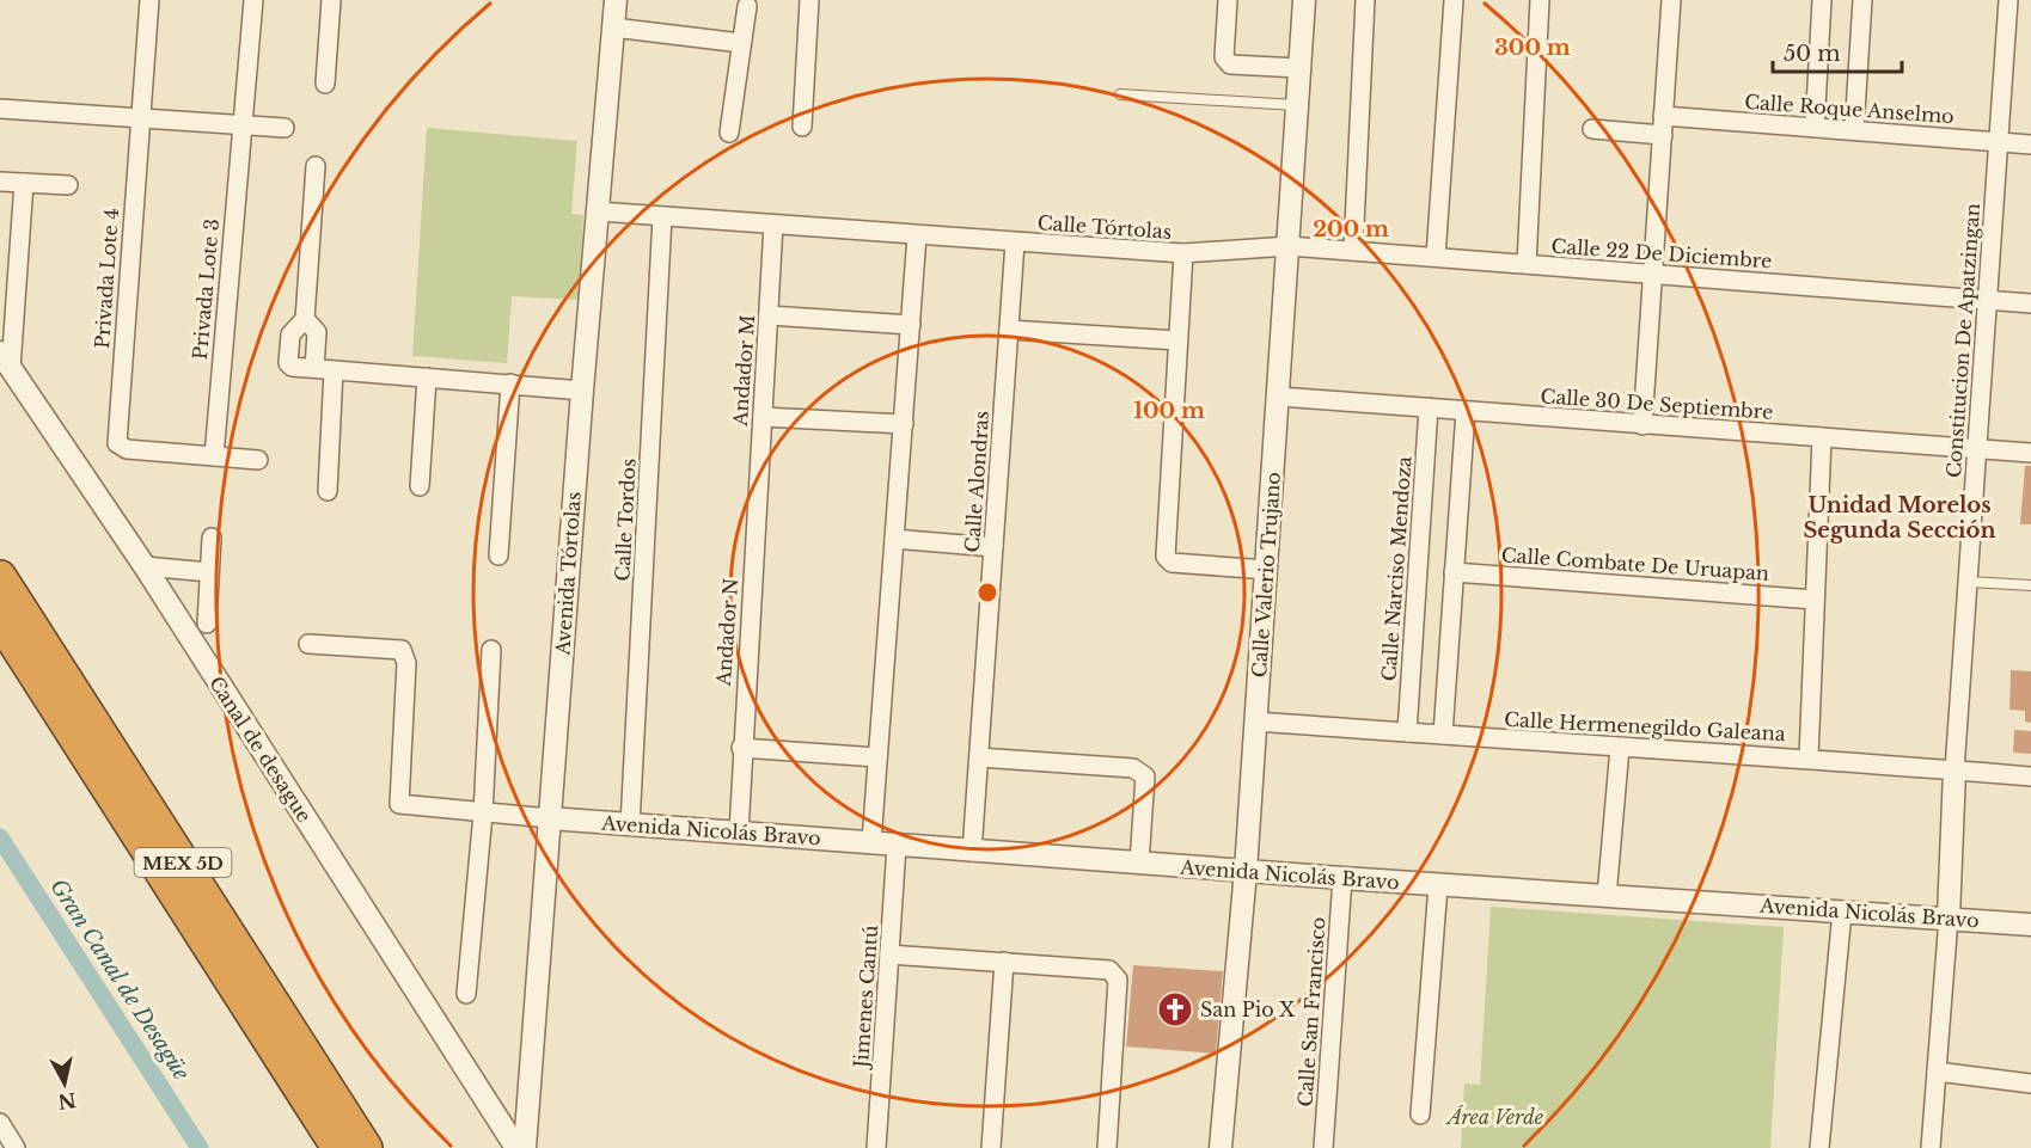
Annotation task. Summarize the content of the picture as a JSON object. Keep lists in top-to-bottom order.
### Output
{
  "streets": {
    "highway": ["MEX 5D"],
    "street": [
      "Calle Roque Anselmo",
      "Calle Tórtolas",
      "Calle 22 De Diciembre",
      "Privada Lote 4",
      "Privada Lote 3",
      "Constitucion De Apatzingan",
      "Andador M",
      "Calle 30 De Septiembre",
      "Calle Alondras",
      "Calle Tordos",
      "Calle Combate De Uruapan",
      "Calle Narciso Mendoza",
      "Avenida Tórtolas",
      "Calle Valerio Trujano",
      "Andador N",
      "Calle Hermenegildo Galeana",
      "Canal de desague",
      "Avenida Nicolás Bravo",
      "Jimenes Cantú",
      "Calle San Francisco"
    ]
  },
  "crossings": [
    ["Calle Roque Anselmo", "Constitucion De Apatzingan"],
    ["Calle Tórtolas", "Calle 22 De Diciembre"],
    ["Calle Tórtolas", "Andador M"],
    ["Calle Tórtolas", "Calle Alondras"],
    ["Calle Tórtolas", "Calle Tordos"],
    ["Calle Tórtolas", "Avenida Tórtolas"],
    ["Calle Tórtolas", "Calle Valerio Trujano"],
    ["Calle 22 De Diciembre", "Constitucion De Apatzingan"],
    ["Calle 22 De Diciembre", "Calle Valerio Trujano"],
    ["Privada Lote 4", "Privada Lote 3"],
    ["Constitucion De Apatzingan", "Calle 30 De Septiembre"],
    ["Constitucion De Apatzingan", "Calle Hermenegildo Galeana"],
    ["Andador M", "Andador N"],
    ["Calle 30 De Septiembre", "Calle Narciso Mendoza"],
    ["Calle 30 De Septiembre", "Calle Valerio Trujano"],
    ["Calle Alondras", "Avenida Nicolás Bravo"],
    ["Calle Tordos", "Avenida Nicolás Bravo"],
    ["Calle Narciso Mendoza", "Calle Hermenegildo Galeana"],
    ["Avenida Tórtolas", "Avenida Nicolás Bravo"],
    ["Calle Valerio Trujano", "Calle Hermenegildo Galeana"],
    ["Calle Valerio Trujano", "Avenida Nicolás Bravo"],
    ["Avenida Nicolás Bravo", "Jimenes Cantú"],
    ["Avenida Nicolás Bravo", "Calle San Francisco"]
  ],
  "districts": ["Unidad Morelos Segunda Sección"],
  "water": ["Gran Canal de Desagüe"],
  "parks": ["Área Verde"],
  "places": {
    "church": ["San Pio X"]
  },
  "scale_bar": "50 m",
  "north": "bottom",
  "rings": ["300 m", "200 m", "100 m"]
}
